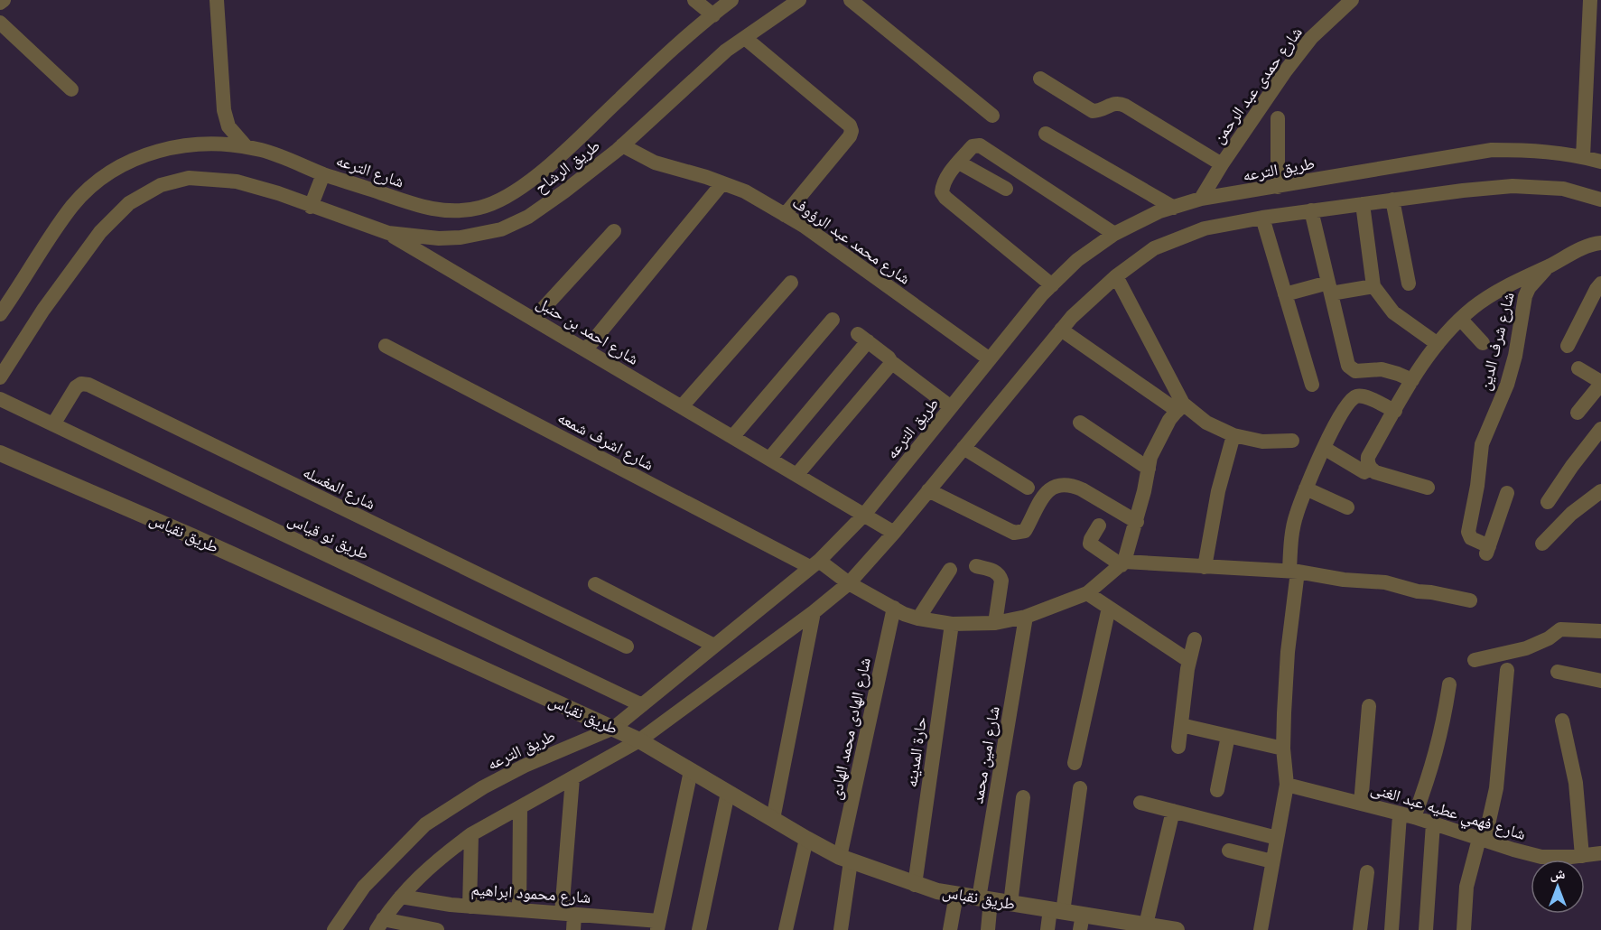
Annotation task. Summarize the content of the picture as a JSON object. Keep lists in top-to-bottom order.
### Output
{
  "streets": {
    "street": [
      "شارع حمدى عبد الرحمن",
      "طريق الرشاح",
      "طريق الترعه",
      "شارع الترعه",
      "شارع محمد عبد الرؤوف",
      "شارع احمد بن حنبل",
      "شارع شرف الدين",
      "شارع اشرف شمعه",
      "شارع المغسله",
      "طريق نقباس",
      "طريق نو قياس",
      "شارع الهادى محمد الهادى",
      "حارة المدينه",
      "شارع امين محمد",
      "شارع فهمي عطيه عبد الغنى",
      "شارع محمود ابراهيم"
    ]
  },
  "crossings": [
    ["شارع حمدى عبد الرحمن", "طريق الترعه"],
    ["طريق الرشاح", "شارع الترعه"],
    ["طريق الرشاح", "شارع محمد عبد الرؤوف"],
    ["طريق الرشاح", "شارع احمد بن حنبل"],
    ["طريق الترعه", "شارع محمد عبد الرؤوف"],
    ["طريق الترعه", "شارع احمد بن حنبل"],
    ["طريق الترعه", "شارع اشرف شمعه"],
    ["طريق الترعه", "طريق نقباس"],
    ["طريق الترعه", "طريق نو قياس"],
    ["شارع اشرف شمعه", "شارع الهادى محمد الهادى"],
    ["شارع اشرف شمعه", "حارة المدينه"],
    ["شارع اشرف شمعه", "شارع امين محمد"],
    ["شارع المغسله", "طريق نو قياس"],
    ["طريق نقباس", "شارع الهادى محمد الهادى"],
    ["طريق نقباس", "حارة المدينه"],
    ["طريق نقباس", "شارع امين محمد"]
  ],
  "north": "top"
}
